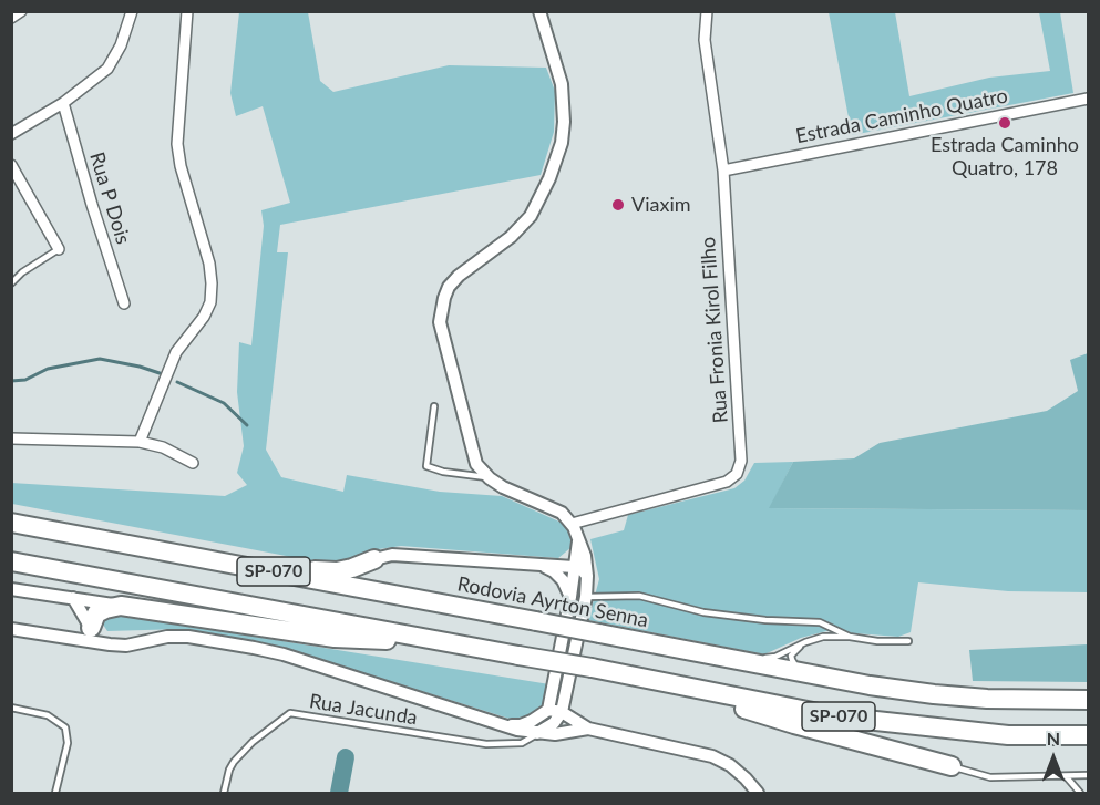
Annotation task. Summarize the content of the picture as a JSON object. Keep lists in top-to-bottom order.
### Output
{
  "streets": {
    "highway": ["SP-070", "Rodovia Ayrton Senna"],
    "street": ["Estrada Caminho Quatro", "Rua P Dois", "Rua Fronia Kirol Filho"],
    "lane": ["Rua Jacunda"]
  },
  "crossings": [
    ["Estrada Caminho Quatro", "Rua Fronia Kirol Filho"]
  ],
  "places": ["Estrada Caminho Quatro, 178", "Viaxim"],
  "north": "top"
}
